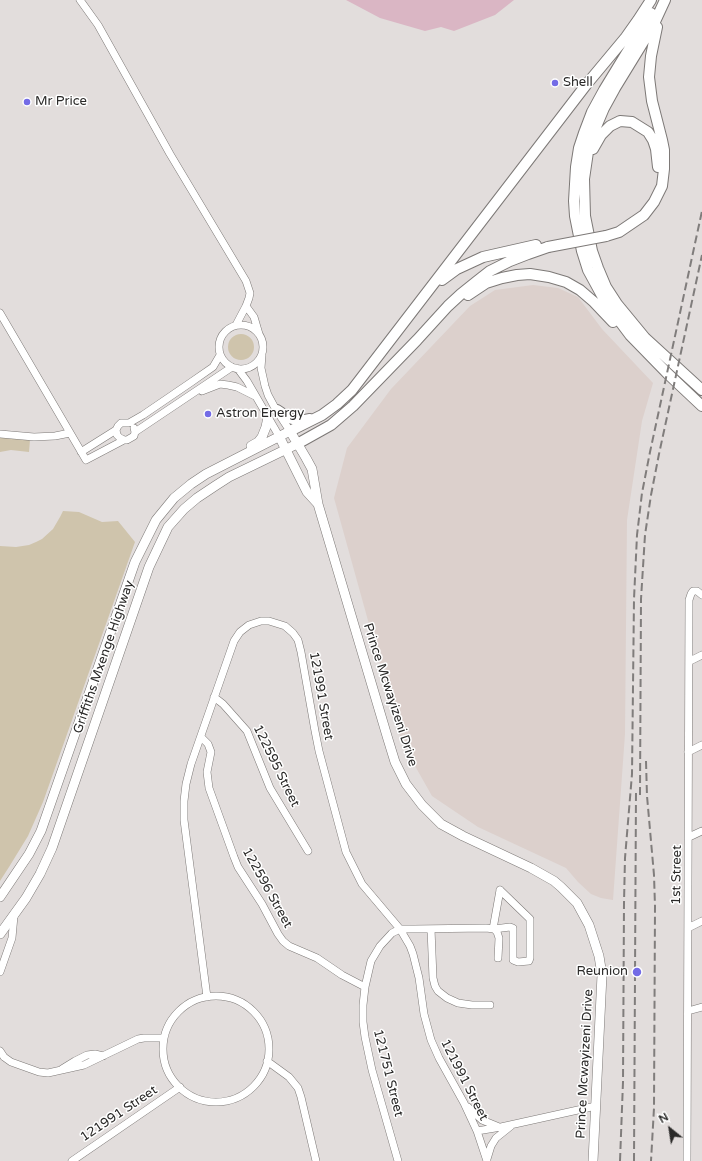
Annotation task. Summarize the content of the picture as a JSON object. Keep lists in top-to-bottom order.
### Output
{
  "streets": {
    "street": [
      "Griffiths Mxenge Highway",
      "Prince Mcwayizeni Drive",
      "121991 Street",
      "122595 Street",
      "1st Street",
      "122596 Street",
      "121751 Street"
    ]
  },
  "crossings": [
    ["Griffiths Mxenge Highway", "Prince Mcwayizeni Drive"],
    ["121991 Street", "122595 Street"],
    ["121991 Street", "122596 Street"],
    ["121991 Street", "121751 Street"],
    ["122596 Street", "121751 Street"]
  ],
  "places": [
    "Shell",
    "Mr Price",
    "Astron Energy",
    "Reunion"
  ],
  "north": "top left"
}
